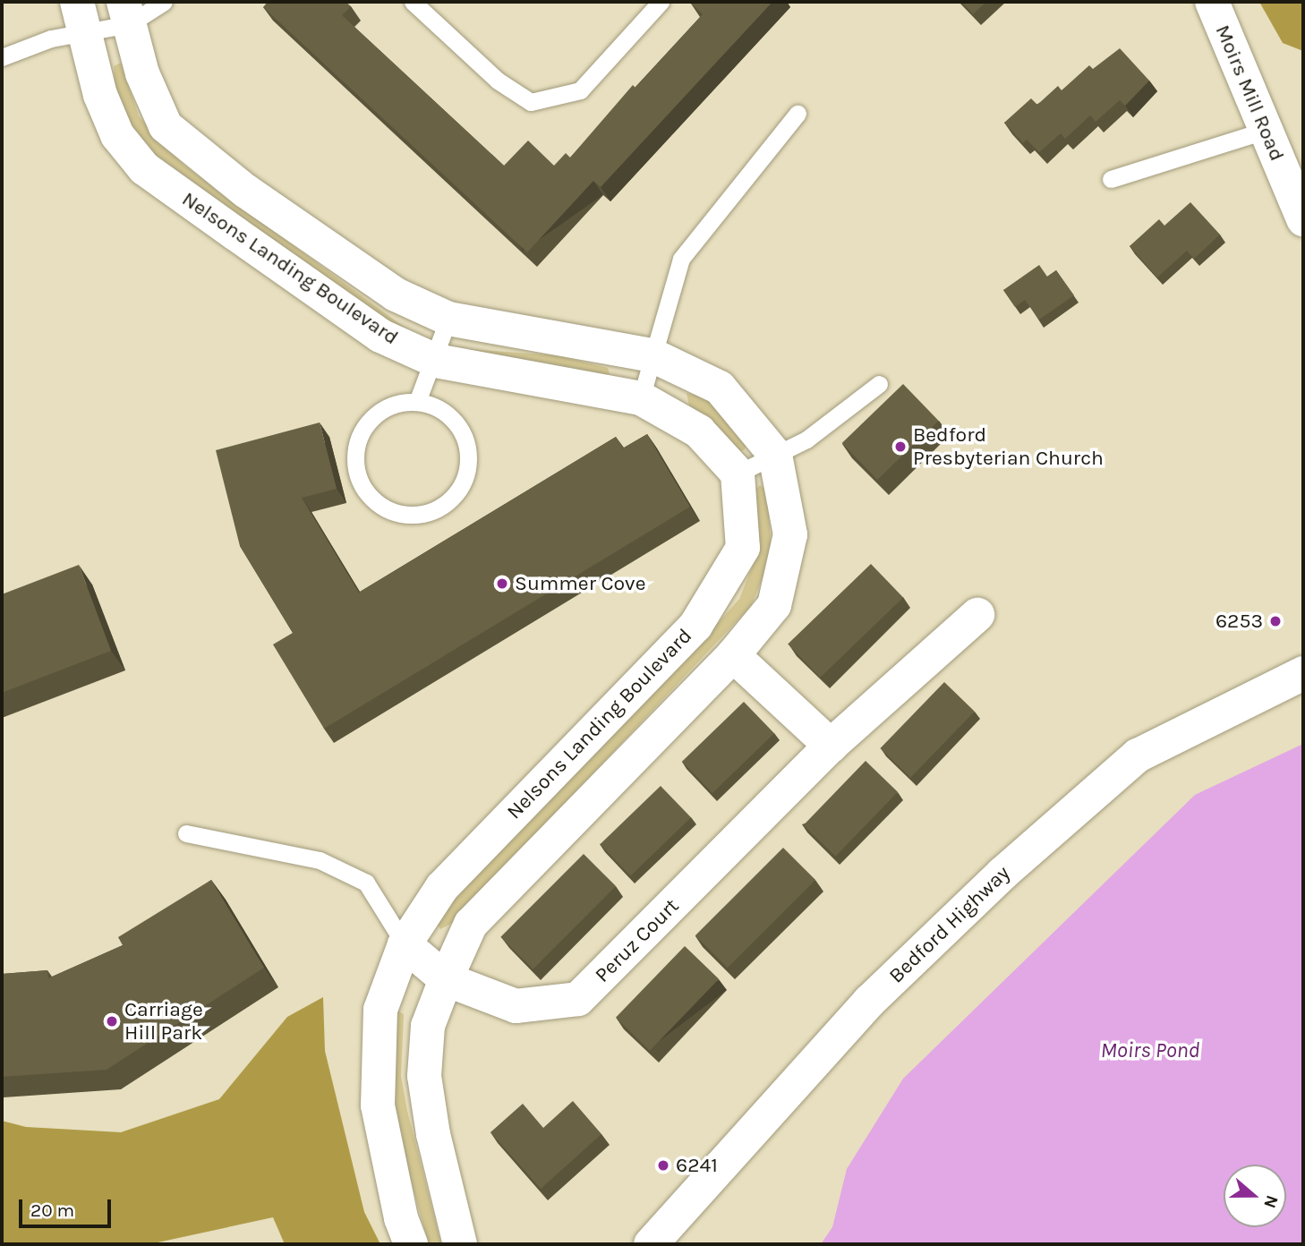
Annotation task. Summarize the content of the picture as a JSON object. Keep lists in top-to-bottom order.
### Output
{
  "streets": {
    "street": [
      "Moirs Mill Road",
      "Nelsons Landing Boulevard",
      "Bedford Highway",
      "Peruz Court"
    ]
  },
  "crossings": [
    ["Nelsons Landing Boulevard", "Peruz Court"]
  ],
  "water": ["Moirs Pond"],
  "places": [
    "Bedford Presbyterian Church",
    "Summer Cove",
    "6253",
    "Carriage Hill Park",
    "6241"
  ],
  "scale_bar": "20 m",
  "north": "right"
}
